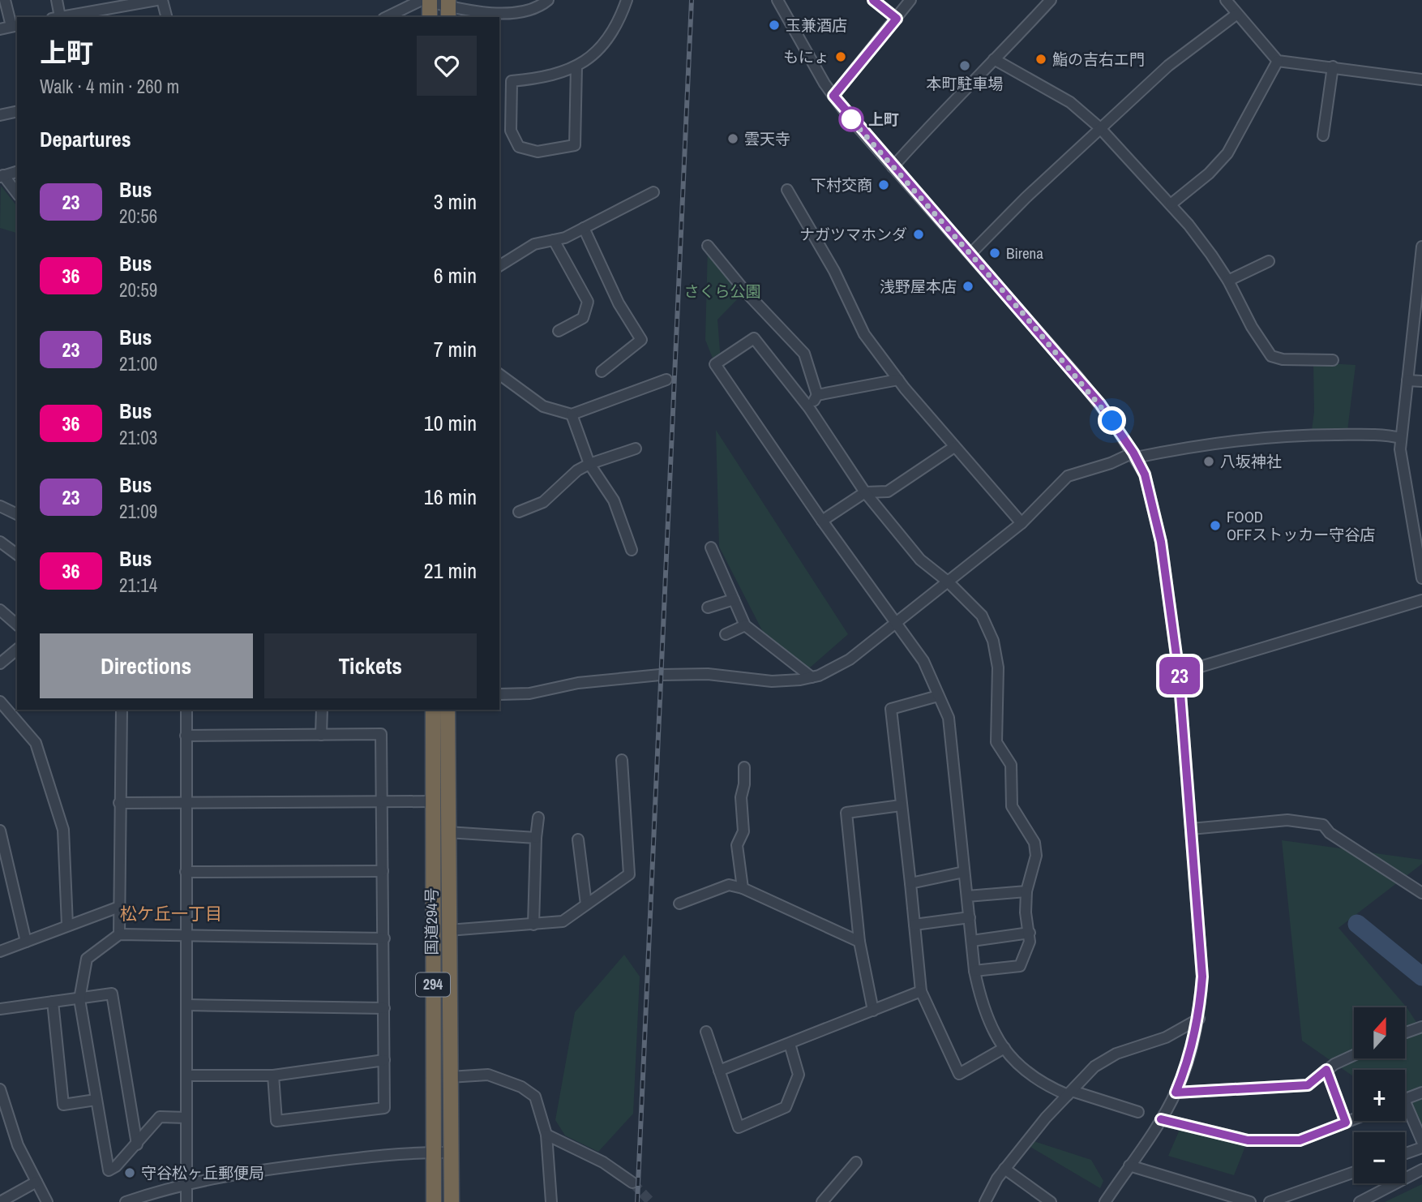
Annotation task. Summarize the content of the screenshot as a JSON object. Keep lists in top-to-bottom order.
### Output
{
  "streets": {
    "highway": ["国道294号", "294"]
  },
  "districts": ["松ケ丘一丁目"],
  "parks": ["さくら公園"],
  "places": [
    "玉兼酒店",
    "もにょ",
    "鮨の吉右エ門",
    "本町駐車場",
    "上町",
    "雲天寺",
    "下村交商",
    "ナガツマホンダ",
    "Birena",
    "浅野屋本店",
    "八坂神社",
    "FOOD OFFストッカー守谷店",
    "守谷松ヶ丘郵便局"
  ],
  "lines": ["bus line 23"],
  "north": "top",
  "page": {
    "on_map": "23",
    "heading": [
      ["上町", "Walk · 4 min · 260 m"],
      "Departures"
    ],
    "list": [
      {
        "mark": "23",
        "name": "Bus",
        "note": "20:56",
        "value": "3 min"
      },
      {
        "mark": "36",
        "name": "Bus",
        "note": "20:59",
        "value": "6 min"
      },
      {
        "mark": "23",
        "name": "Bus",
        "note": "21:00",
        "value": "7 min"
      },
      {
        "mark": "36",
        "name": "Bus",
        "note": "21:03",
        "value": "10 min"
      },
      {
        "mark": "23",
        "name": "Bus",
        "note": "21:09",
        "value": "16 min"
      },
      {
        "mark": "36",
        "name": "Bus",
        "note": "21:14",
        "value": "21 min"
      }
    ],
    "buttons": ["Directions", "Tickets"],
    "map_buttons": ["+", "−"]
  }
}
